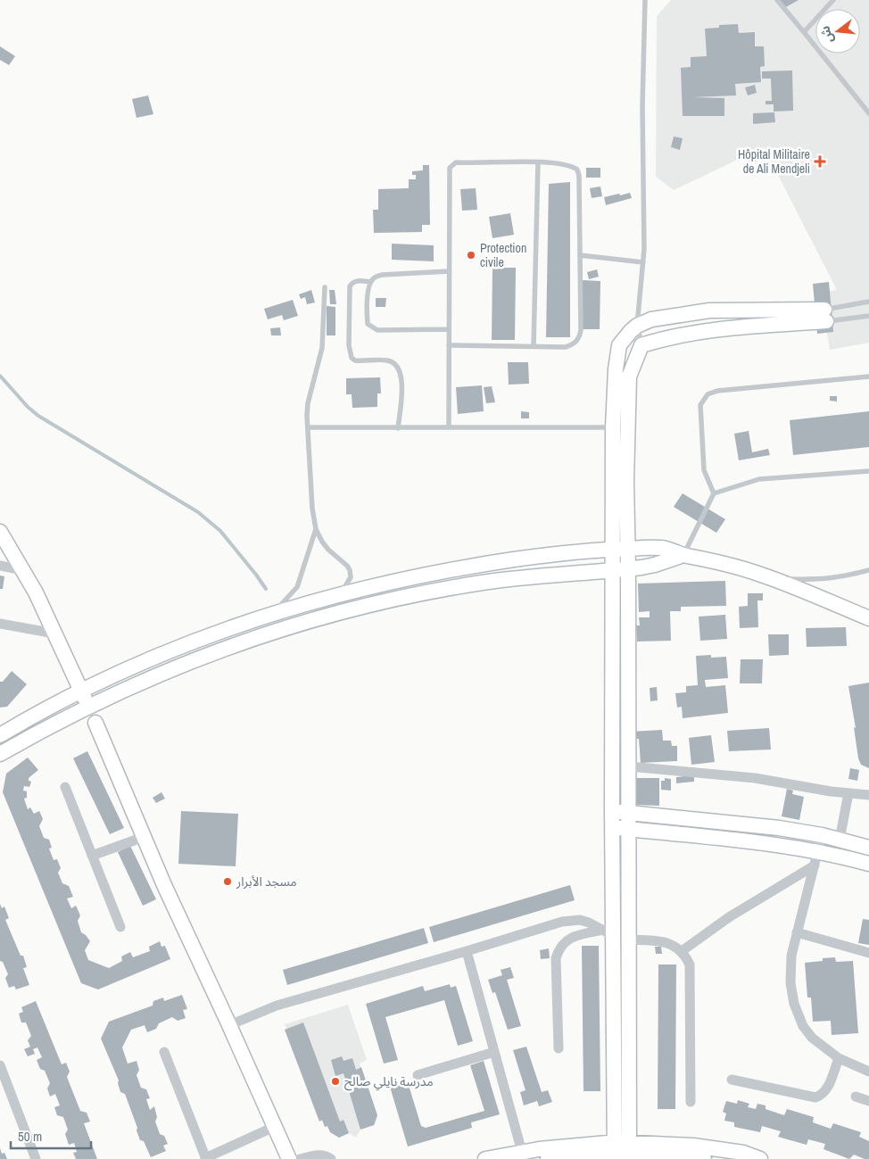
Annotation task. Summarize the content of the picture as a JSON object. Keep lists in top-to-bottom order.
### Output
{
  "places": {
    "health": ["Hôpital Militaire de Ali Mendjeli"],
    "other": ["Protection civile", "مسجد الأبرار", "مدرسة نايلي صالح"]
  },
  "scale_bar": "50 m",
  "north": "left"
}
